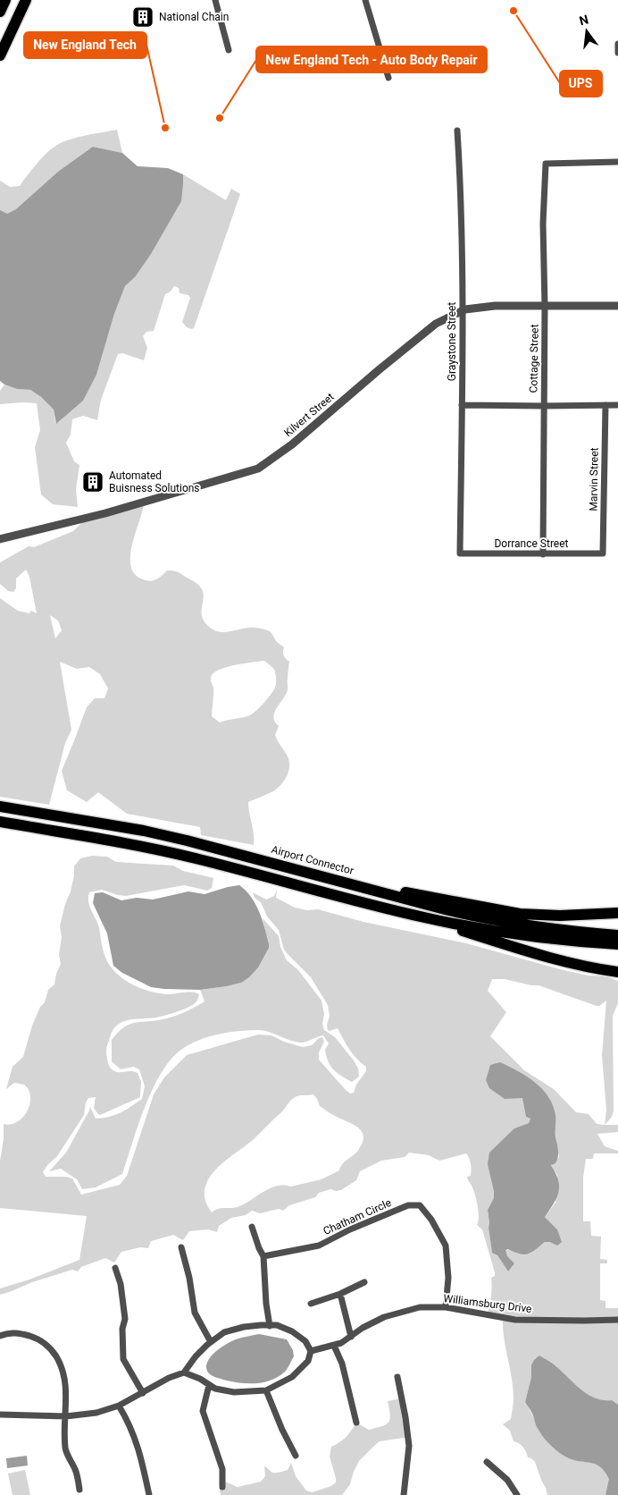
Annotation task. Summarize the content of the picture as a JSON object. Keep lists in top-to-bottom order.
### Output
{
  "streets": {
    "highway": ["Airport Connector"],
    "street": [
      "Graystone Street",
      "Cottage Street",
      "Kilvert Street",
      "Marvin Street",
      "Dorrance Street",
      "Chatham Circle",
      "Williamsburg Drive"
    ]
  },
  "crossings": [
    ["Graystone Street", "Kilvert Street"],
    ["Graystone Street", "Dorrance Street"],
    ["Cottage Street", "Kilvert Street"],
    ["Cottage Street", "Dorrance Street"],
    ["Marvin Street", "Dorrance Street"],
    ["Chatham Circle", "Williamsburg Drive"]
  ],
  "places": {
    "other": ["UPS", "New England Tech - Auto Body Repair", "New England Tech"],
    "building": ["National Chain", "Automated Buisness Solutions"]
  },
  "north": "top"
}
